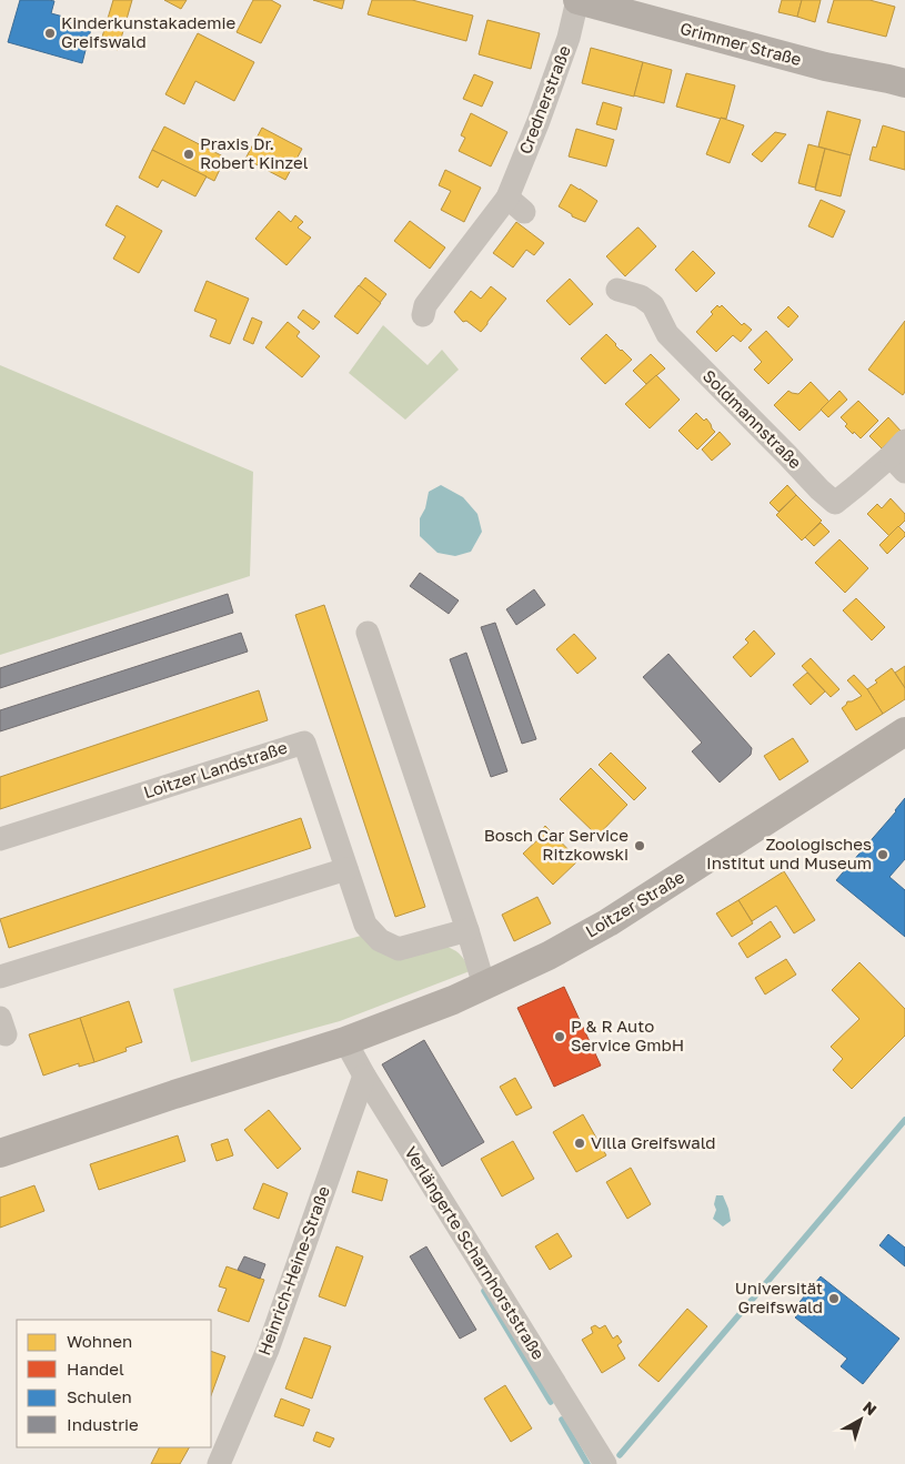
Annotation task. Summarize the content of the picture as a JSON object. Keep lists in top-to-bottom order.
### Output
{
  "streets": {
    "main road": ["Grimmer Straße", "Loitzer Straße"],
    "street": [
      "Crednerstraße",
      "Soldmannstraße",
      "Loitzer Landstraße",
      "Verlängerte Scharnhorststraße",
      "Heinrich-Heine-Straße"
    ]
  },
  "crossings": [
    ["Grimmer Straße", "Crednerstraße"],
    ["Loitzer Straße", "Verlängerte Scharnhorststraße"],
    ["Verlängerte Scharnhorststraße", "Heinrich-Heine-Straße"]
  ],
  "places": [
    "Kinderkunstakademie Greifswald",
    "Praxis Dr. Robert Kinzel",
    "Bosch Car Service Ritzkowski",
    "Zoologisches Institut und Museum",
    "P & R Auto Service GmbH",
    "Villa Greifswald",
    "Universität Greifswald"
  ],
  "legend": [
    "Wohnen",
    "Handel",
    "Schulen",
    "Industrie"
  ],
  "north": "top right"
}
